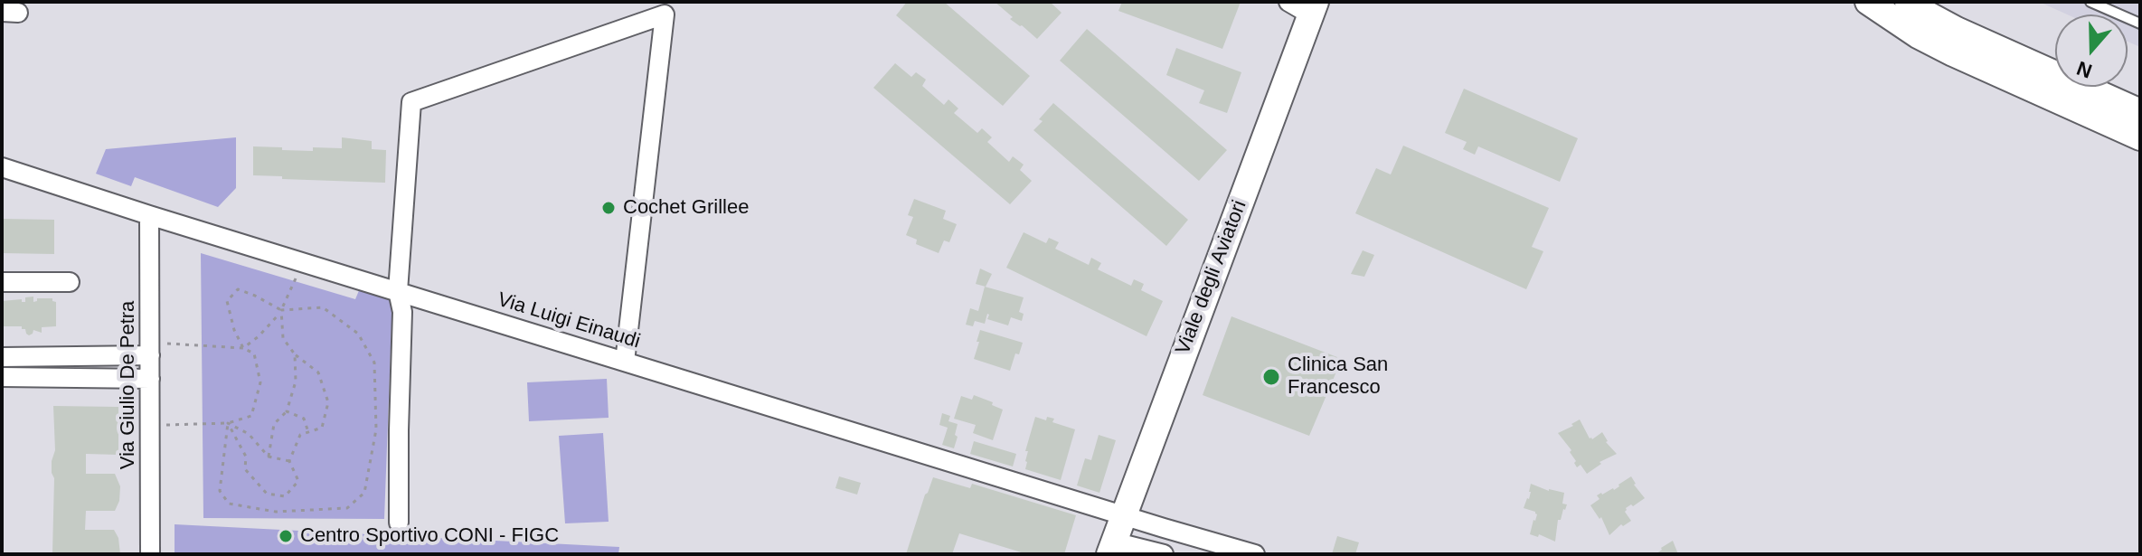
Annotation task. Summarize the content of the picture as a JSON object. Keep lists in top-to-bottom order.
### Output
{
  "streets": {
    "main road": ["Viale degli Aviatori"],
    "street": ["Via Luigi Einaudi", "Via Giulio De Petra"]
  },
  "crossings": [
    ["Viale degli Aviatori", "Via Luigi Einaudi"],
    ["Via Luigi Einaudi", "Via Giulio De Petra"]
  ],
  "places": ["Cochet Grillee", "Clinica San Francesco", "Centro Sportivo CONI - FIGC"],
  "north": "bottom"
}
